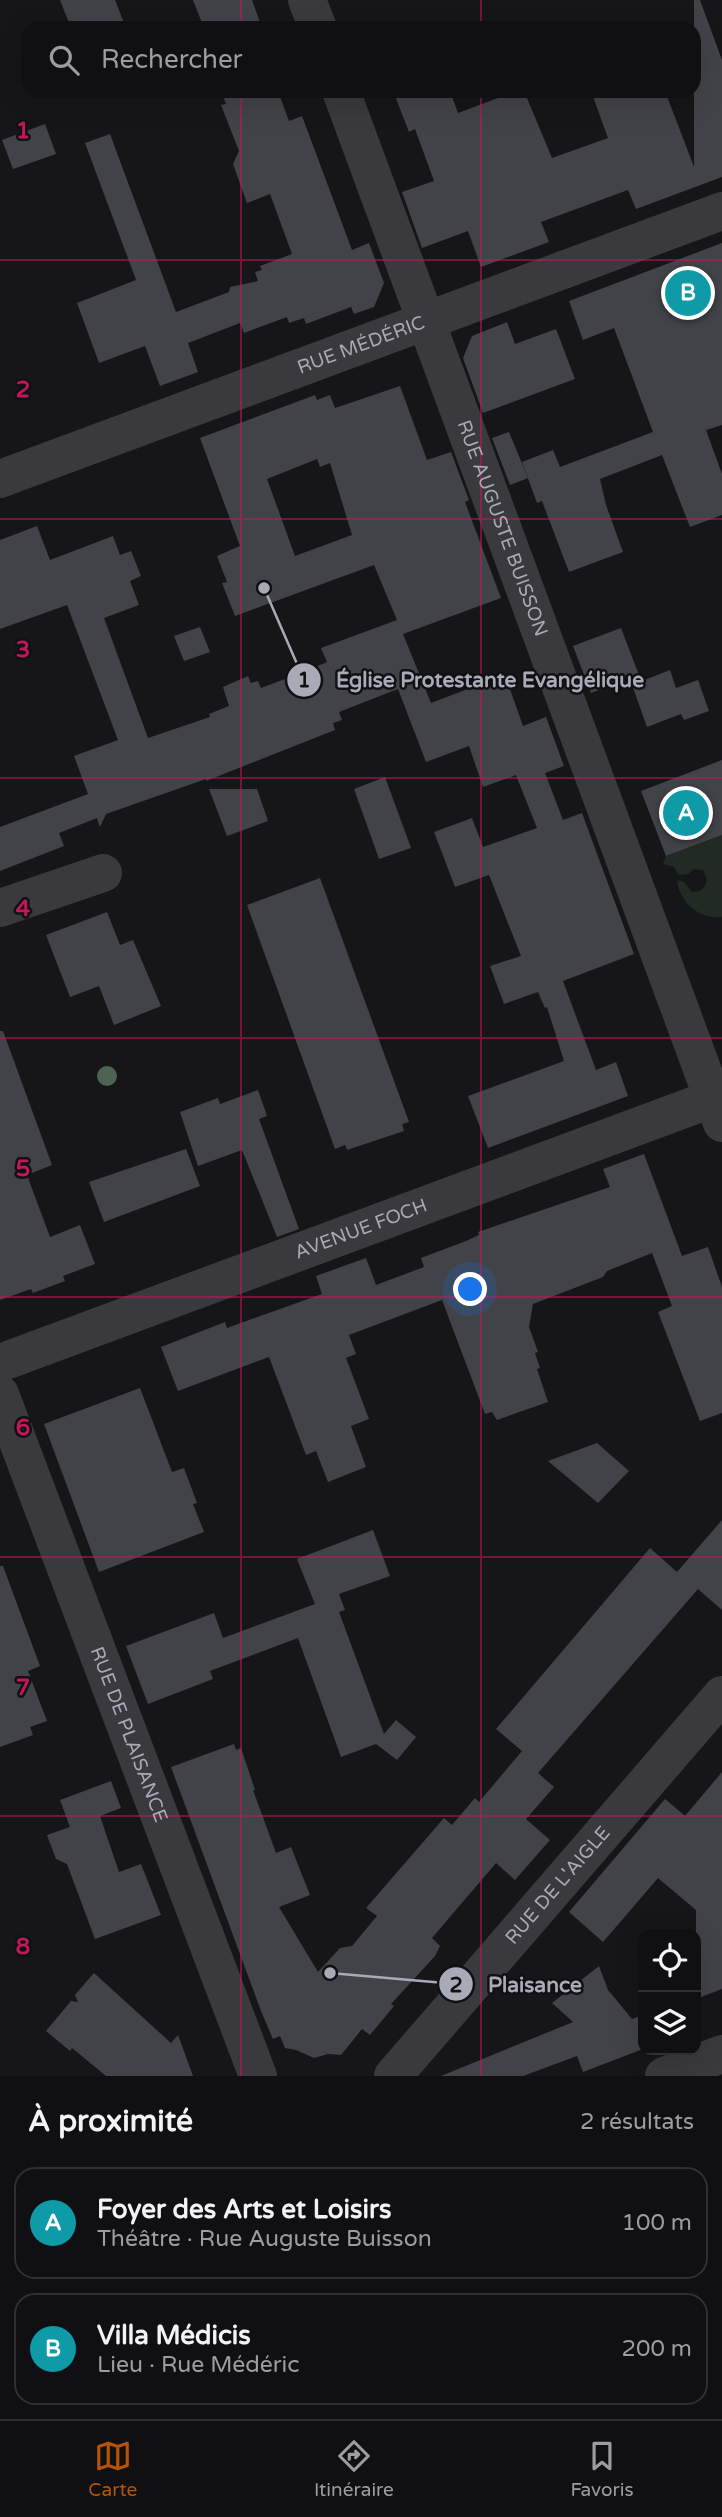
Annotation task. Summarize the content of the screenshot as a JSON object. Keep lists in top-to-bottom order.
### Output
{
  "streets": {
    "street": [
      "RUE MÉDÉRIC",
      "RUE AUGUSTE BUISSON",
      "AVENUE FOCH",
      "RUE DE PLAISANCE",
      "RUE DE L'AIGLE"
    ]
  },
  "crossings": [
    ["RUE MÉDÉRIC", "RUE AUGUSTE BUISSON"],
    ["RUE AUGUSTE BUISSON", "AVENUE FOCH"]
  ],
  "places": ["Église Protestante Evangélique", "Plaisance"],
  "page": {
    "search": "Rechercher",
    "pins": ["B", "A"],
    "heading": ["À proximité", "2 résultats"],
    "list": [
      {
        "mark": "A",
        "name": "Foyer des Arts et Loisirs",
        "note": "Théâtre · Rue Auguste Buisson",
        "value": "100 m"
      },
      {
        "mark": "B",
        "name": "Villa Médicis",
        "note": "Lieu · Rue Médéric",
        "value": "200 m"
      }
    ],
    "nav": ["Carte", "Itinéraire", "Favoris"]
  },
  "grid": {
    "rows": [
      "1",
      "2",
      "3",
      "4",
      "5",
      "6",
      "7",
      "8"
    ]
  }
}
